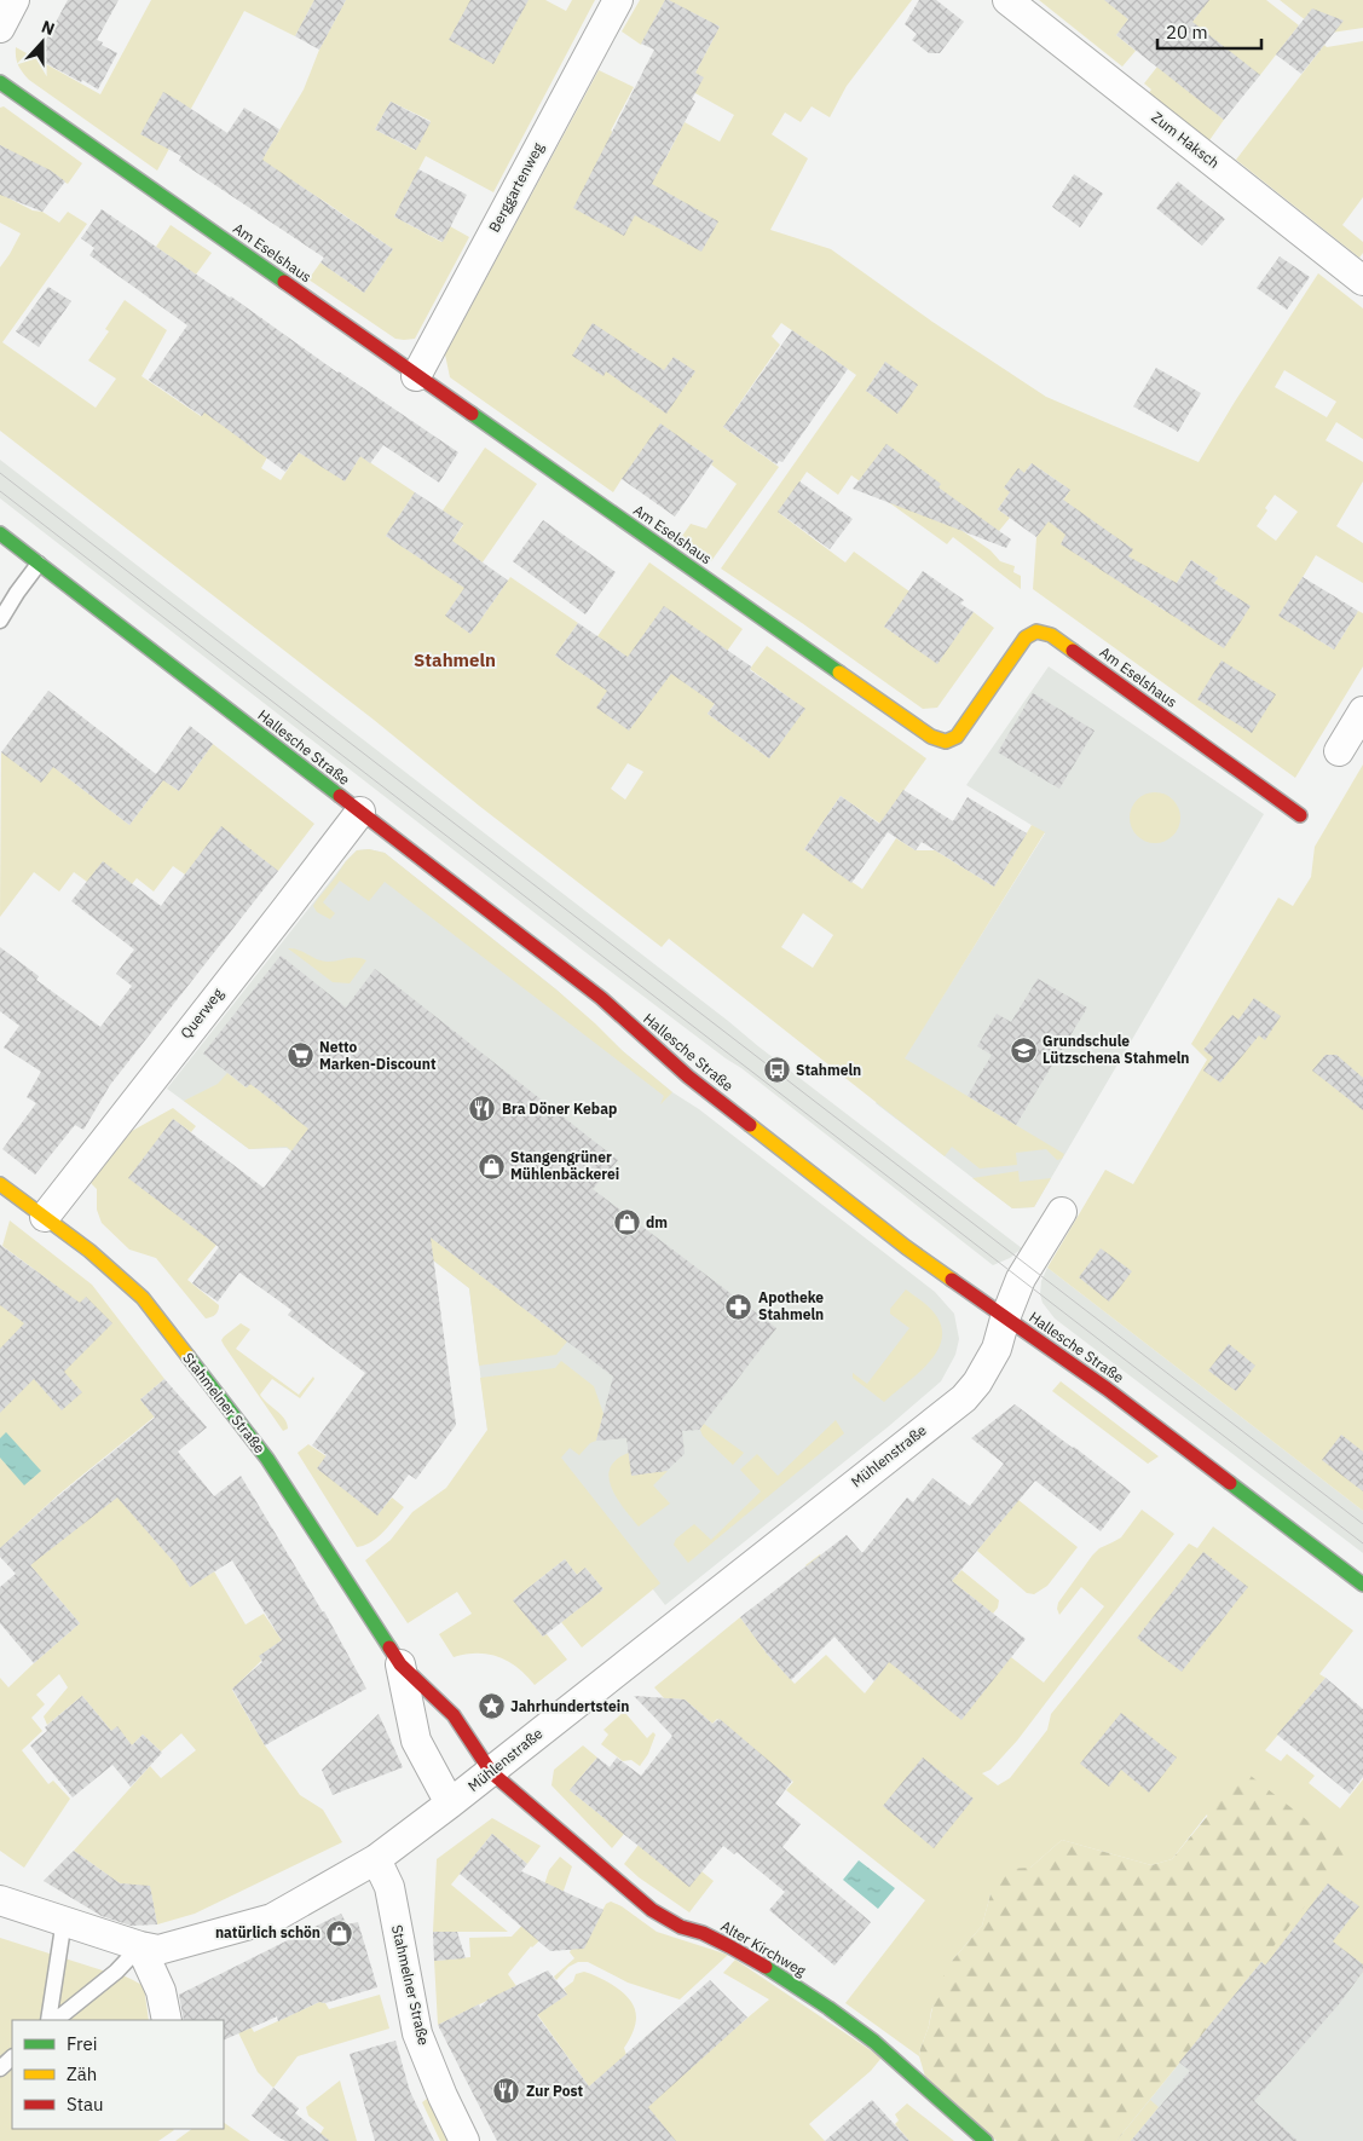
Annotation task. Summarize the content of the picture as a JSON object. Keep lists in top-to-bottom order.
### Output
{
  "streets": {
    "street": [
      "Zum Haksch",
      "Berggartenweg",
      "Am Eselshaus",
      "Hallesche Straße",
      "Querweg",
      "Stahmelner Straße",
      "Mühlenstraße",
      "Alter Kirchweg"
    ]
  },
  "crossings": [
    ["Berggartenweg", "Am Eselshaus"],
    ["Hallesche Straße", "Querweg"],
    ["Hallesche Straße", "Mühlenstraße"],
    ["Querweg", "Stahmelner Straße"],
    ["Stahmelner Straße", "Mühlenstraße"],
    ["Stahmelner Straße", "Alter Kirchweg"],
    ["Mühlenstraße", "Alter Kirchweg"]
  ],
  "districts": ["Stahmeln"],
  "places": {
    "school or university": ["Grundschule Lützschena Stahmeln"],
    "supermarket": ["Netto Marken-Discount"],
    "bus stop": ["Stahmeln"],
    "restaurant": ["Bra Döner Kebap", "Zur Post"],
    "shop": ["Stangengrüner Mühlenbäckerei", "dm", "natürlich schön"],
    "pharmacy": ["Apotheke Stahmeln"],
    "place": ["Jahrhundertstein"]
  },
  "legend": ["Frei", "Zäh", "Stau"],
  "scale_bar": "20 m",
  "north": "top"
}
